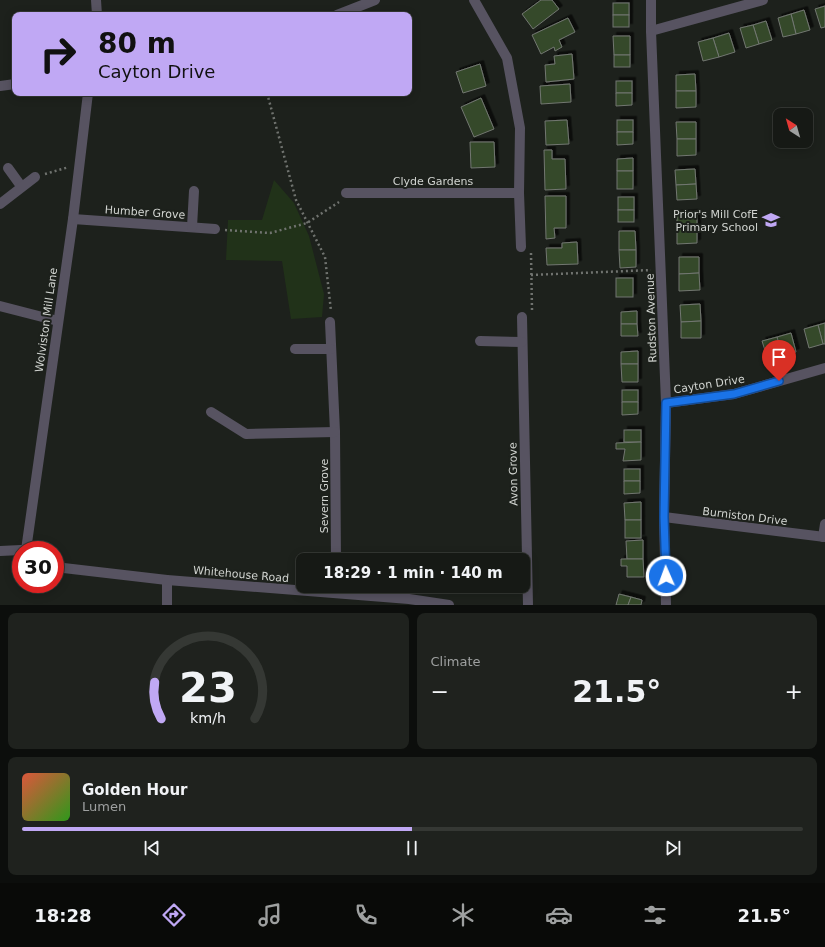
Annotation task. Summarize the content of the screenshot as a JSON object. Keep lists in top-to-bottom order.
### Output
{
  "streets": {
    "street": [
      "Clyde Gardens",
      "Humber Grove",
      "Rudston Avenue",
      "Wolviston Mill Lane",
      "Cayton Drive",
      "Avon Grove",
      "Severn Grove",
      "Burniston Drive",
      "Whitehouse Road"
    ]
  },
  "crossings": [
    ["Humber Grove", "Wolviston Mill Lane"],
    ["Rudston Avenue", "Cayton Drive"],
    ["Rudston Avenue", "Burniston Drive"]
  ],
  "places": {
    "school or university": ["Prior's Mill CofE Primary School"]
  },
  "north": "top left",
  "page": {
    "turn": ["80 m", "Cayton Drive"],
    "limit": "30",
    "trip": "18:29 · 1 min · 140 m",
    "tile": "Climate",
    "heat": ["−", "21.5°", "+"],
    "song": ["Golden Hour", "Lumen"],
    "tabs": ["18:28", "21.5°"],
    "gauge": ["23", "km/h"]
  }
}
